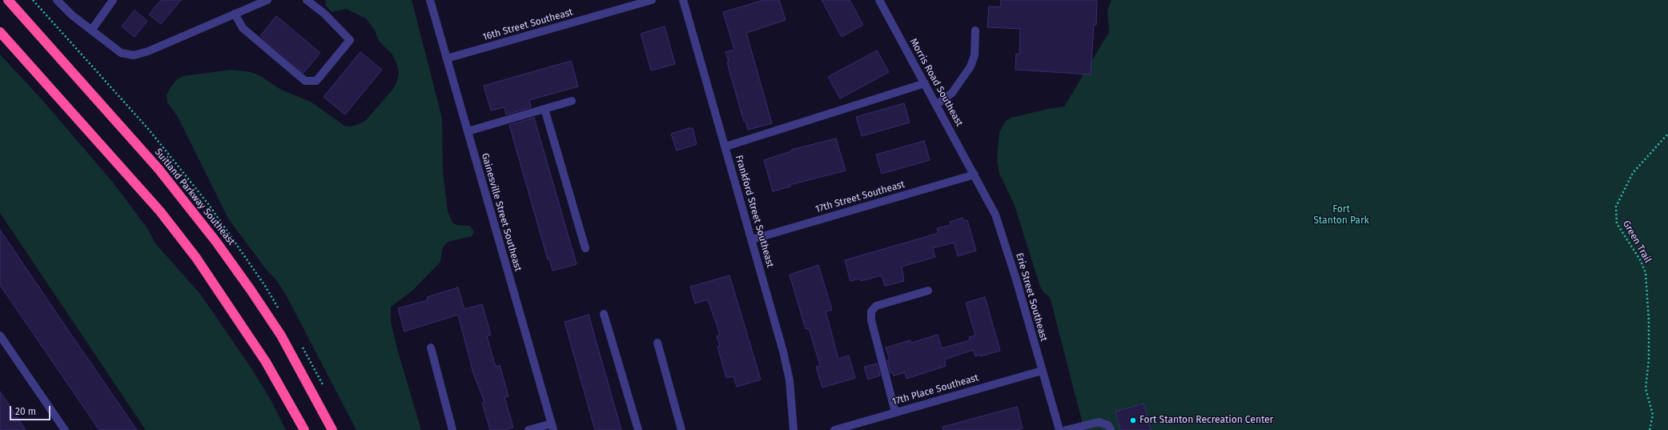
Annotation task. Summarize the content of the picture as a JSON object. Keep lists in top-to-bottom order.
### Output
{
  "streets": {
    "highway": ["Suitland Parkway Southeast"],
    "street": [
      "16th Street Southeast",
      "Morris Road Southeast",
      "17th Street Southeast",
      "Frankford Street Southeast",
      "Gainesville Street Southeast",
      "Erie Street Southeast",
      "17th Place Southeast"
    ],
    "path": ["Green Trail"]
  },
  "crossings": [
    ["16th Street Southeast", "Gainesville Street Southeast"],
    ["Morris Road Southeast", "17th Street Southeast"],
    ["Morris Road Southeast", "Erie Street Southeast"],
    ["17th Street Southeast", "Frankford Street Southeast"],
    ["17th Street Southeast", "Erie Street Southeast"],
    ["Erie Street Southeast", "17th Place Southeast"]
  ],
  "parks": ["Fort Stanton Park"],
  "places": ["Fort Stanton Recreation Center"],
  "scale_bar": "20 m"
}
